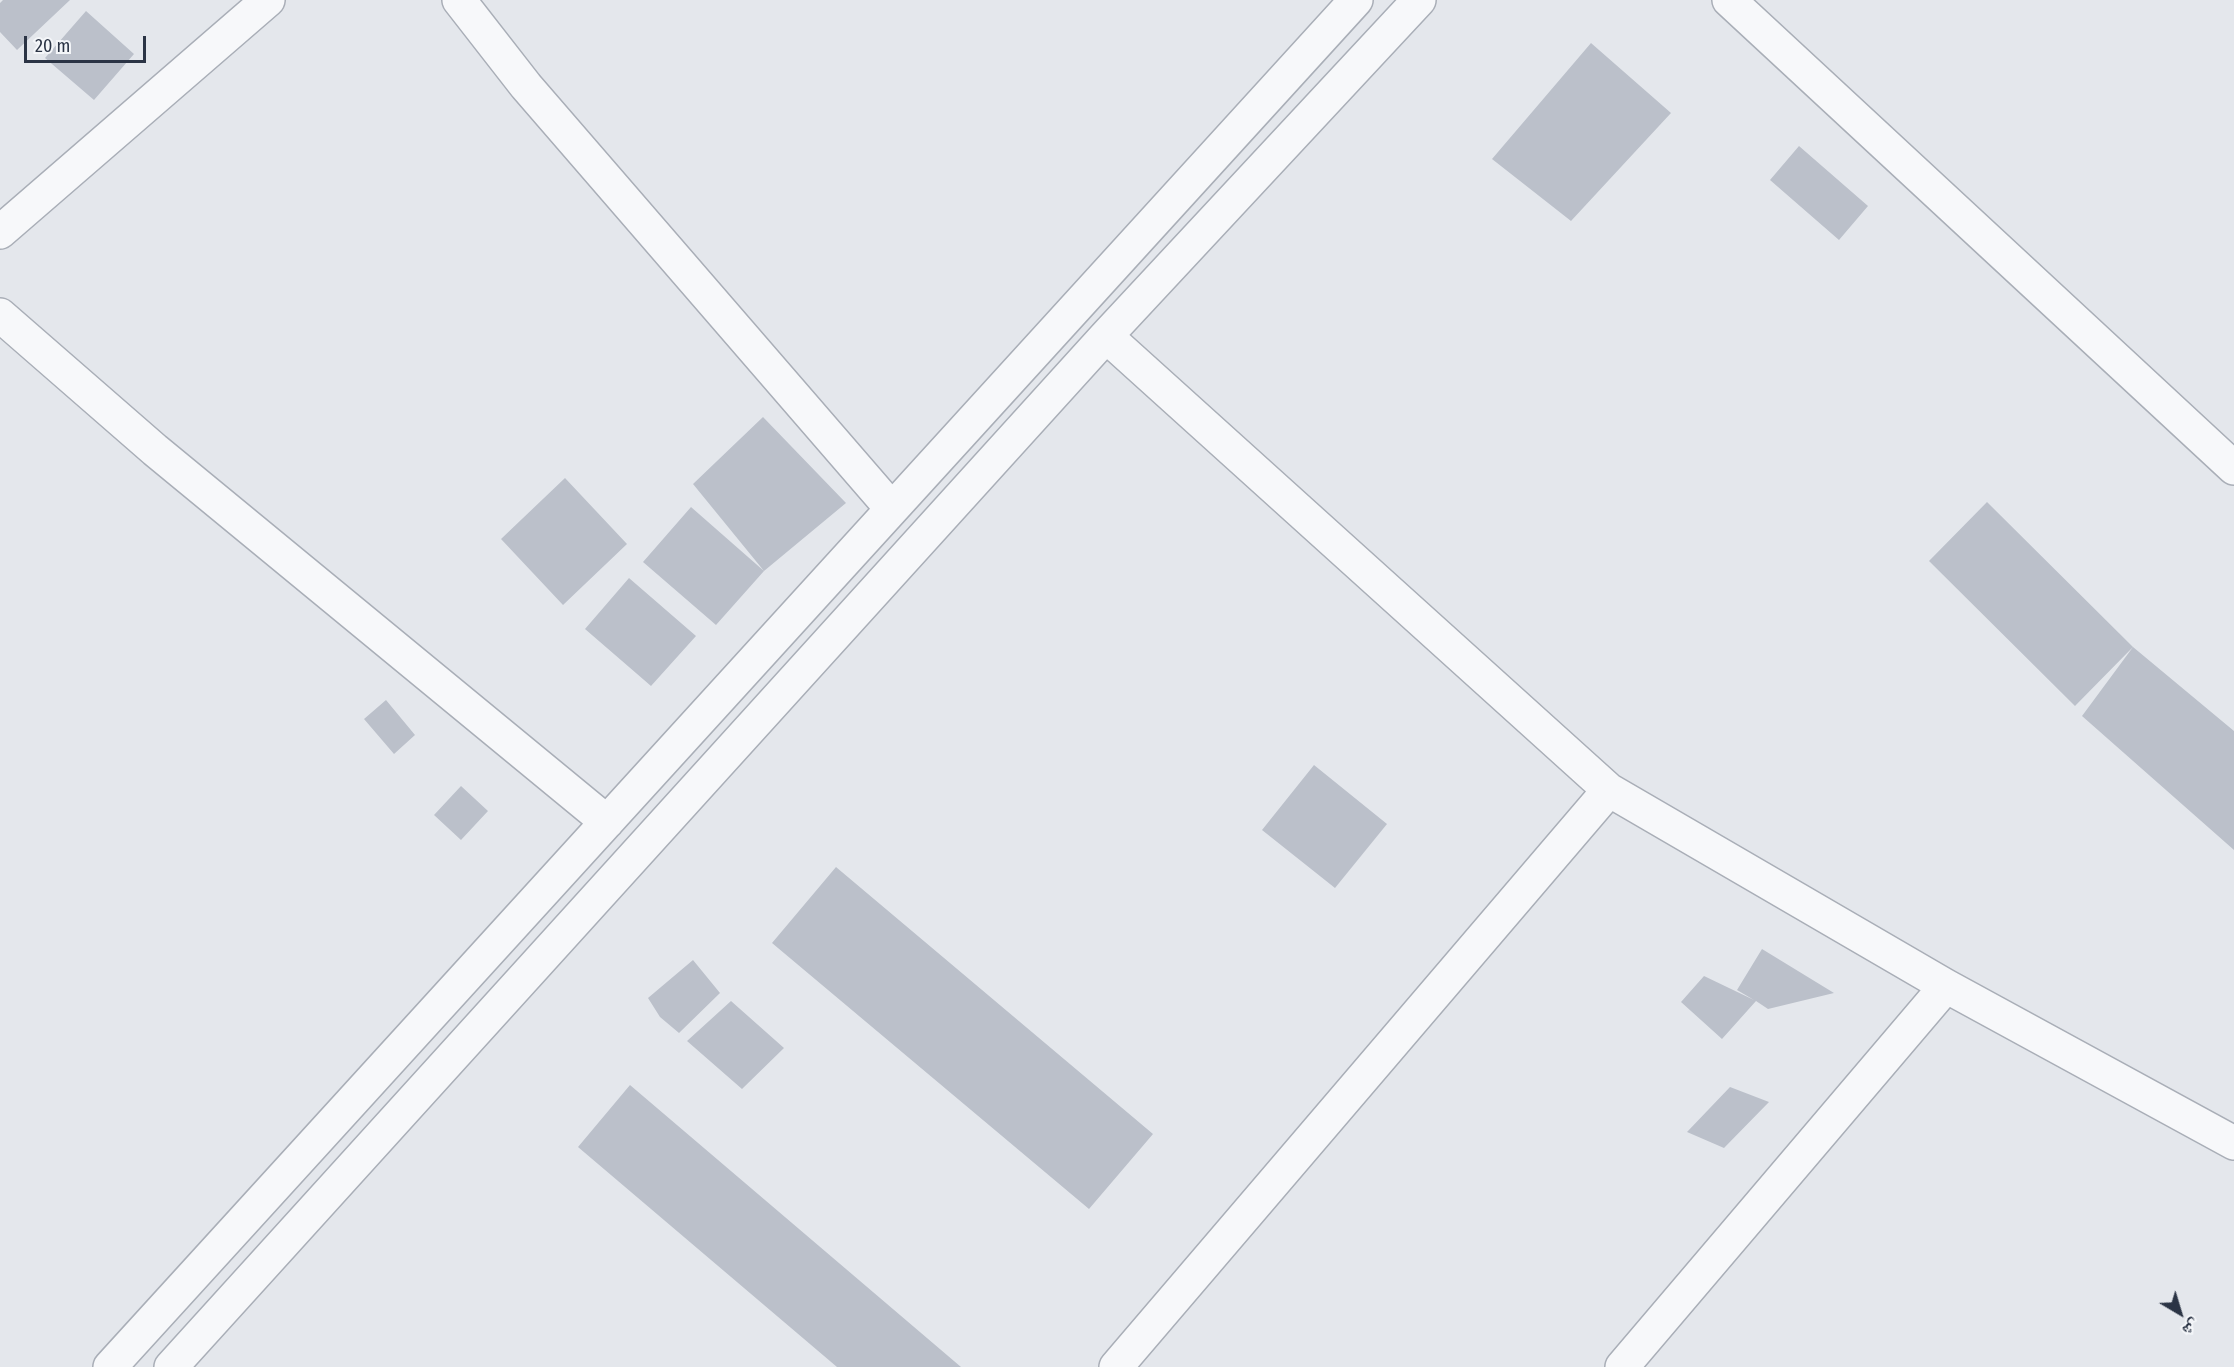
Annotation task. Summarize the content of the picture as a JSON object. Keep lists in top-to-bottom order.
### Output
{
  "scale_bar": "20 m",
  "north": "bottom right"
}
